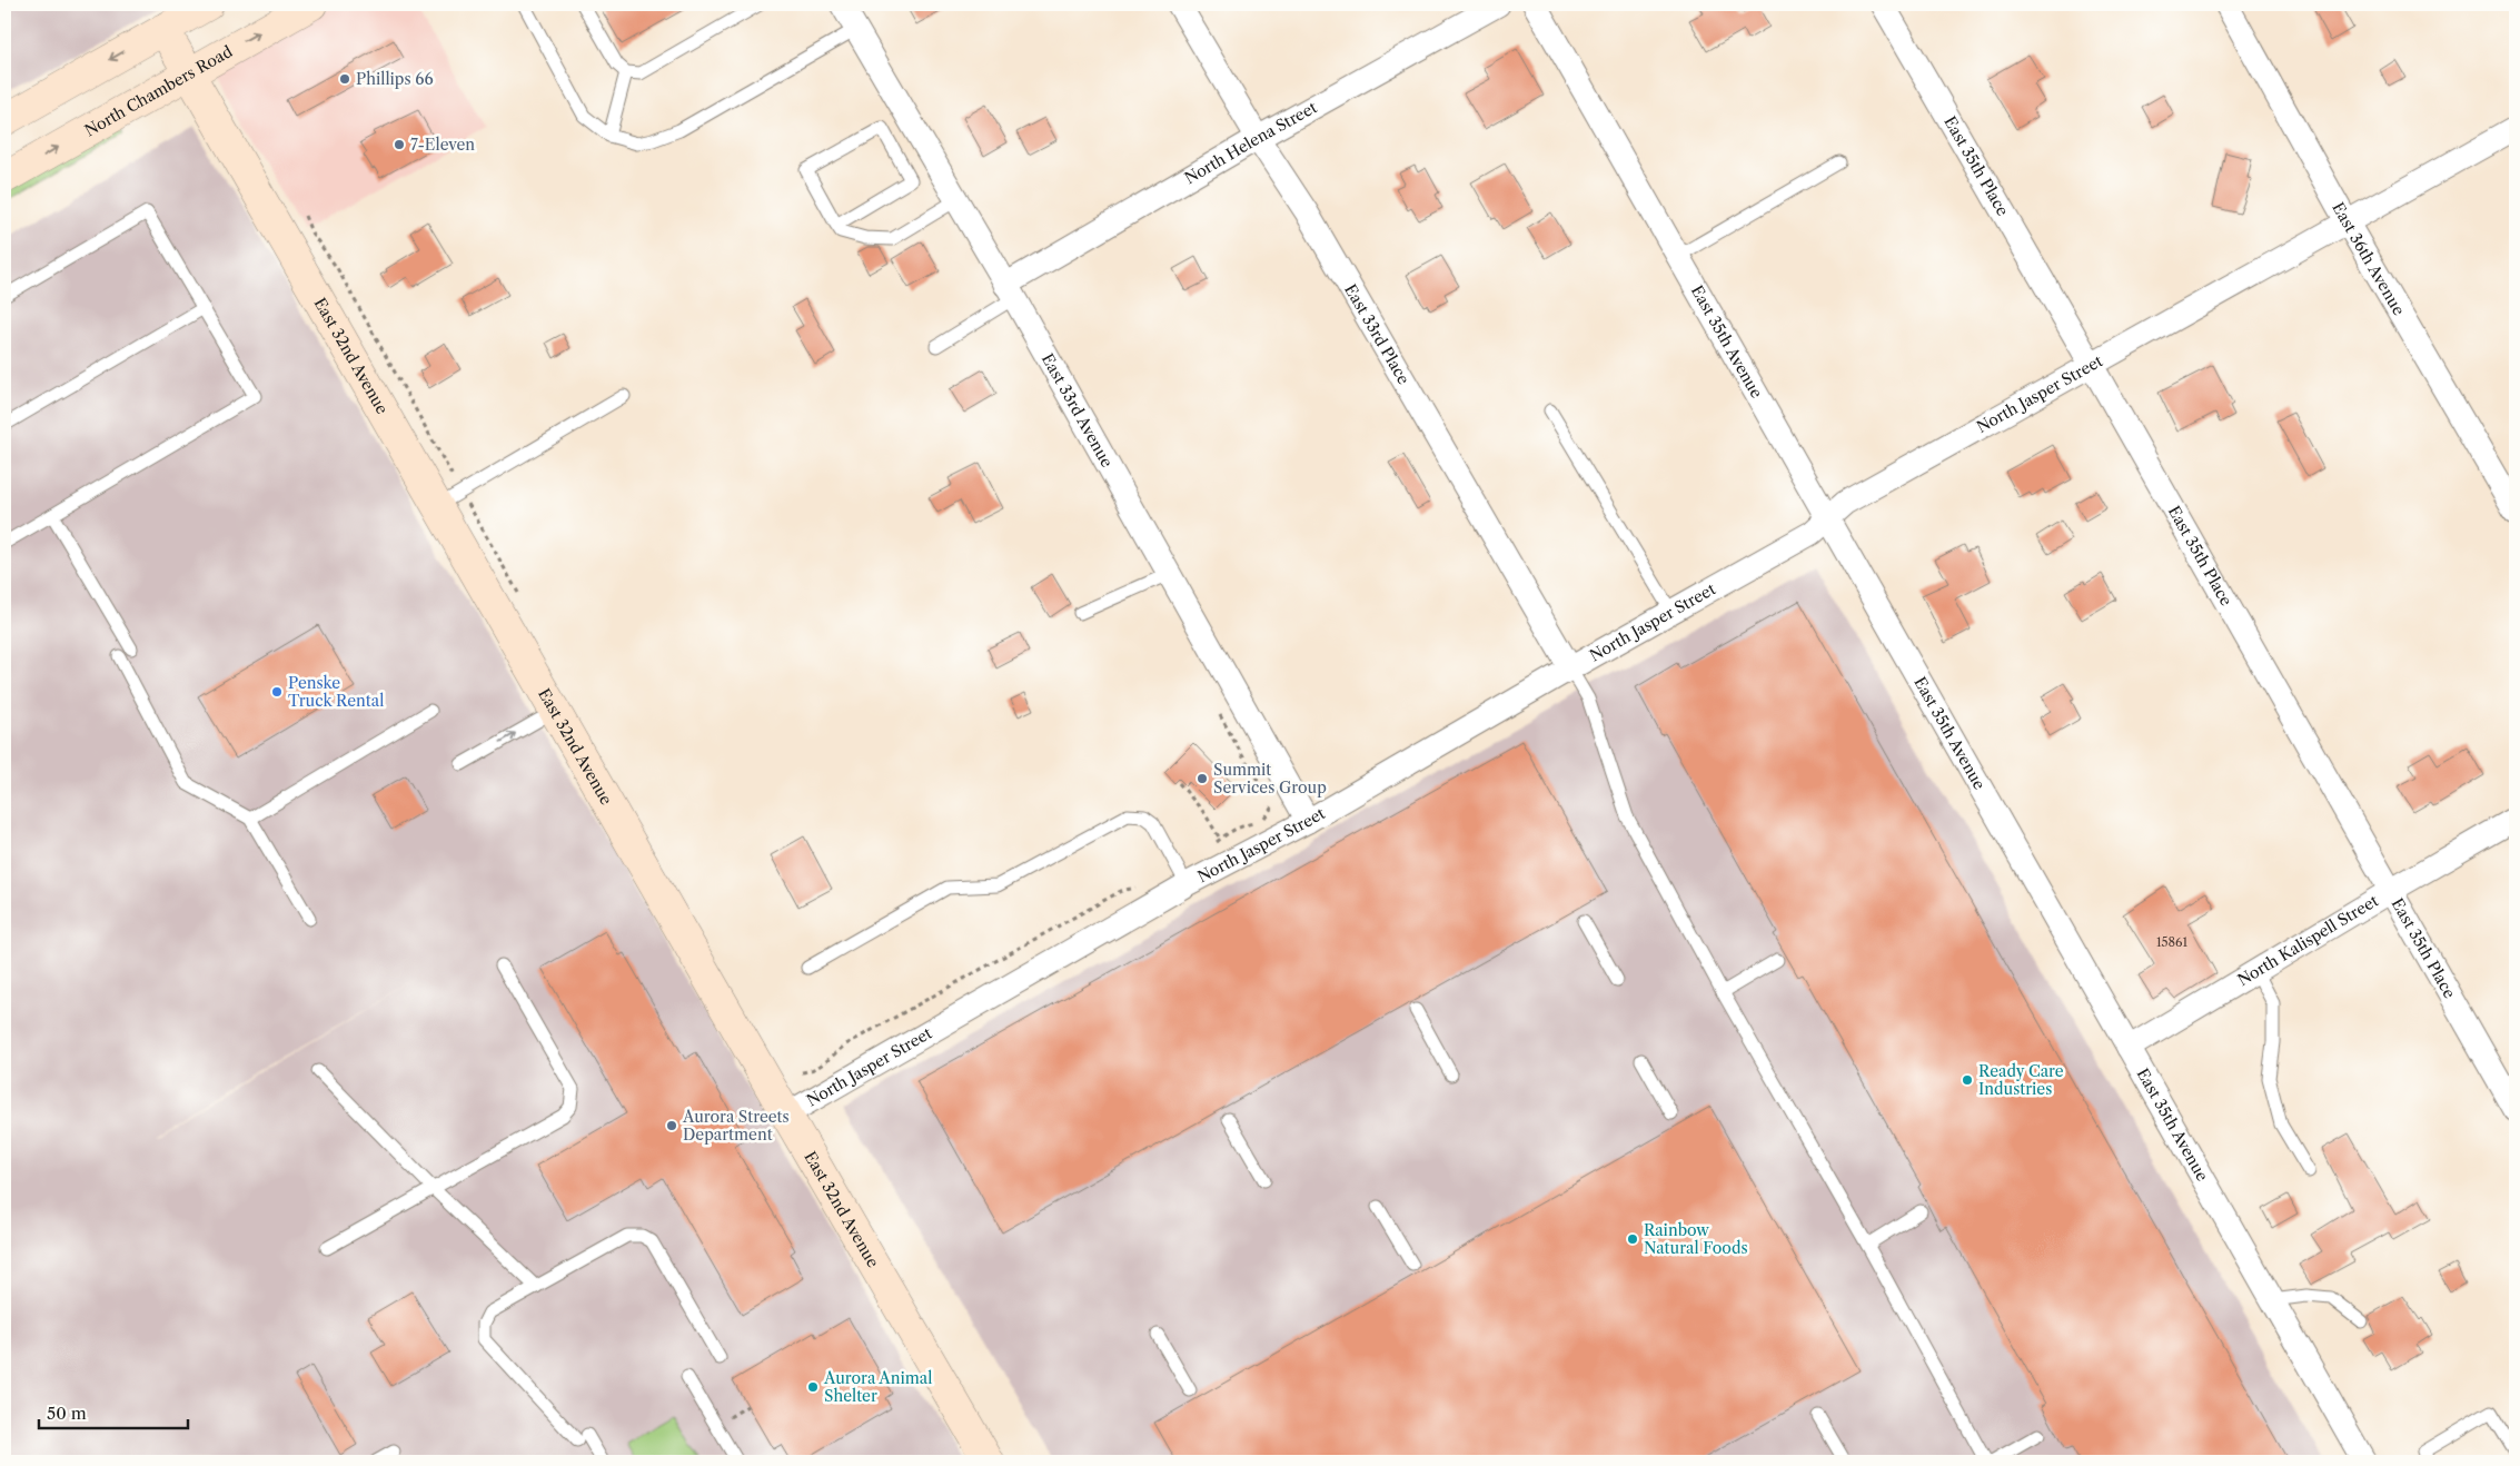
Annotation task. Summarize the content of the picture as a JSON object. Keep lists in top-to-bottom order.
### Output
{
  "streets": {
    "street": [
      "North Chambers Road",
      "North Helena Street",
      "East 35th Place",
      "East 36th Avenue",
      "East 33rd Place",
      "East 35th Avenue",
      "East 32nd Avenue",
      "North Jasper Street",
      "East 33rd Avenue",
      "North Kalispell Street"
    ]
  },
  "crossings": [
    ["North Chambers Road", "East 32nd Avenue"],
    ["North Helena Street", "East 33rd Place"],
    ["North Helena Street", "East 33rd Avenue"],
    ["East 35th Place", "North Jasper Street"],
    ["East 35th Place", "North Kalispell Street"],
    ["East 36th Avenue", "North Jasper Street"],
    ["East 33rd Place", "North Jasper Street"],
    ["East 35th Avenue", "North Jasper Street"],
    ["East 35th Avenue", "North Kalispell Street"],
    ["East 32nd Avenue", "North Jasper Street"],
    ["North Jasper Street", "East 33rd Avenue"]
  ],
  "places": [
    "Phillips 66",
    "7-Eleven",
    "Penske Truck Rental",
    "Summit Services Group",
    "Ready Care Industries",
    "Aurora Streets Department",
    "Rainbow Natural Foods",
    "Aurora Animal Shelter"
  ],
  "house_numbers": ["15861"],
  "scale_bar": "50 m"
}
